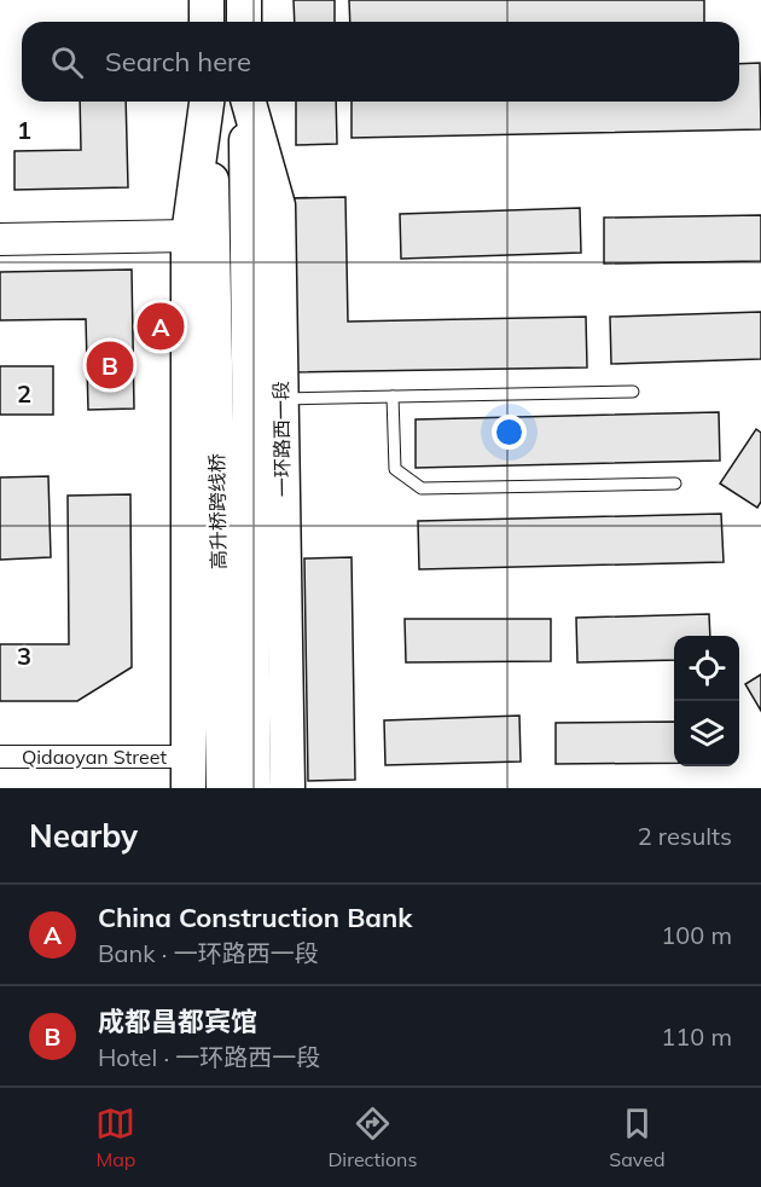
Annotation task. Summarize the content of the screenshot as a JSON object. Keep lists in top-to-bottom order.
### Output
{
  "streets": {
    "main road": ["一环路西一段", "高升桥跨线桥"],
    "street": ["Qidaoyan Street"]
  },
  "page": {
    "search": "Search here",
    "pins": ["A", "B"],
    "heading": ["Nearby", "2 results"],
    "list": [
      {
        "mark": "A",
        "name": "China Construction Bank",
        "note": "Bank · 一环路西一段",
        "value": "100 m"
      },
      {
        "mark": "B",
        "name": "成都昌都宾馆",
        "note": "Hotel · 一环路西一段",
        "value": "110 m"
      }
    ],
    "nav": ["Map", "Directions", "Saved"]
  },
  "grid": {
    "rows": ["1", "2", "3"]
  }
}
